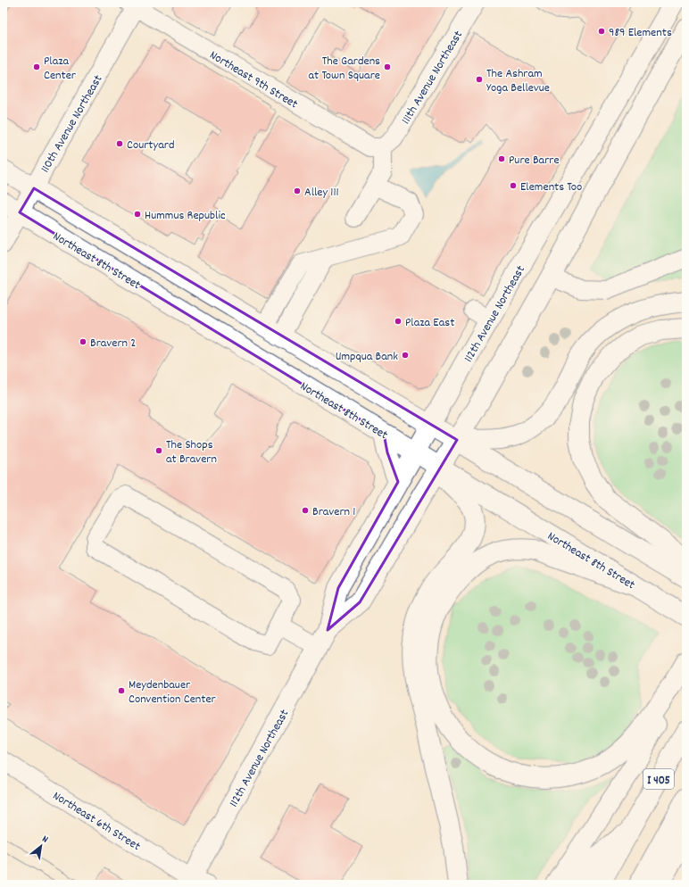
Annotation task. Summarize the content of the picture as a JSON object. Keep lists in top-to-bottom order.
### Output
{
  "streets": {
    "main road": ["Northeast 8th Street", "112th Avenue Northeast", "I 405"],
    "street": [
      "111th Avenue Northeast",
      "Northeast 9th Street",
      "110th Avenue Northeast",
      "Northeast 6th Street"
    ]
  },
  "crossings": [
    ["111th Avenue Northeast", "Northeast 9th Street"],
    ["Northeast 9th Street", "110th Avenue Northeast"],
    ["110th Avenue Northeast", "Northeast 8th Street"],
    ["Northeast 8th Street", "112th Avenue Northeast"],
    ["112th Avenue Northeast", "Northeast 6th Street"]
  ],
  "places": [
    "989 Elements",
    "Plaza Center",
    "The Gardens at Town Square",
    "The Ashram Yoga Bellevue",
    "Courtyard",
    "Pure Barre",
    "Elements Too",
    "Alley 111",
    "Hummus Republic",
    "Plaza East",
    "Bravern 2",
    "Umpqua Bank",
    "The Shops at Bravern",
    "Bravern 1",
    "Meydenbauer Convention Center"
  ],
  "north": "top right"
}
